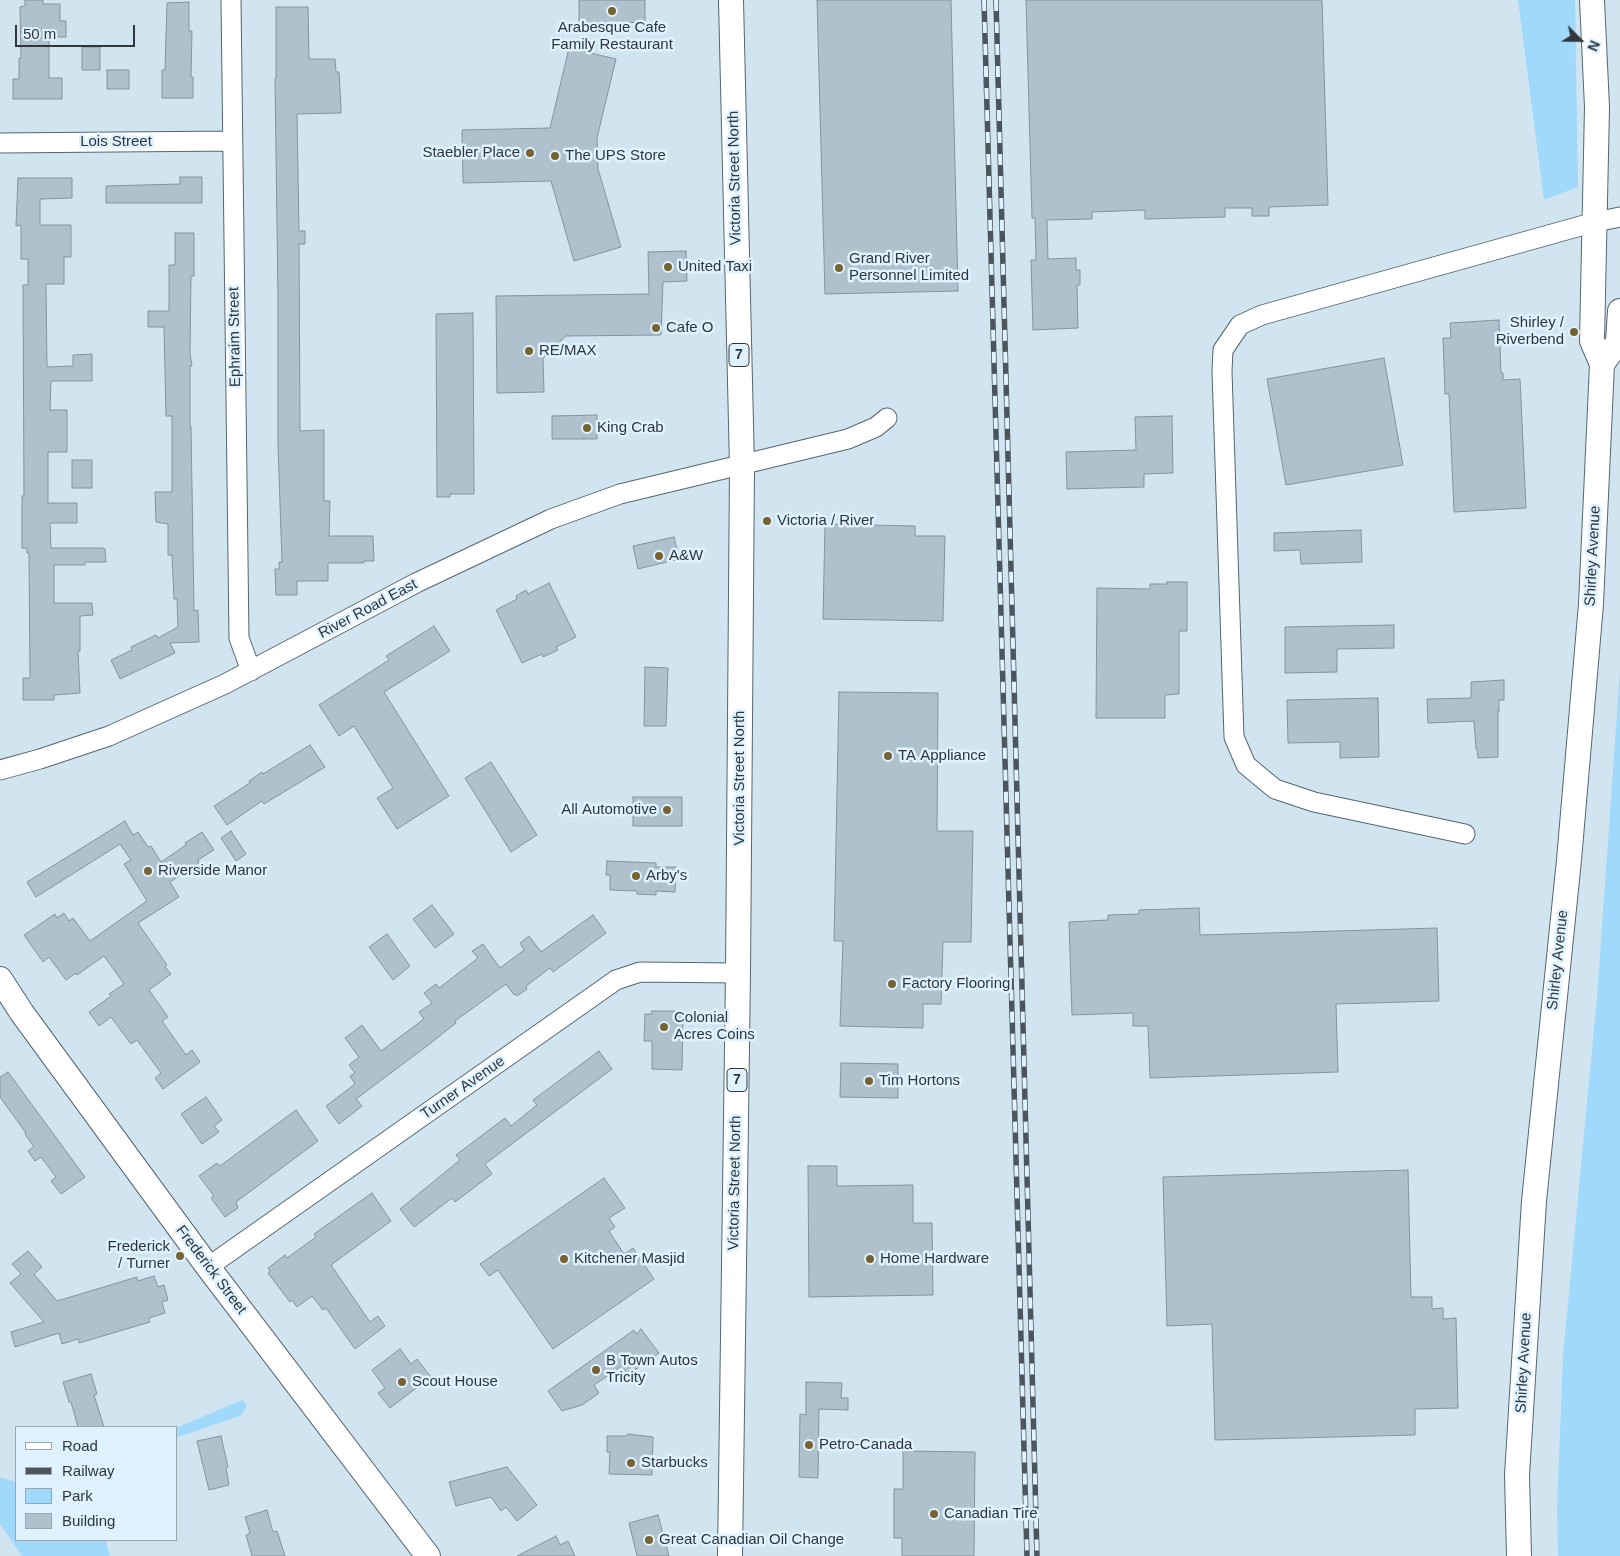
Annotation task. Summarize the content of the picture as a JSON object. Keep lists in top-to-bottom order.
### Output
{
  "streets": {
    "main road": [
      "Victoria Street North",
      "7",
      "Shirley Avenue",
      "Frederick Street"
    ],
    "street": [
      "Lois Street",
      "Ephraim Street",
      "River Road East",
      "Turner Avenue"
    ]
  },
  "crossings": [
    ["Lois Street", "Ephraim Street"],
    ["Victoria Street North", "River Road East"],
    ["Victoria Street North", "Turner Avenue"],
    ["Ephraim Street", "River Road East"],
    ["Turner Avenue", "Frederick Street"]
  ],
  "places": [
    "Arabesque Cafe Family Restaurant",
    "Staebler Place",
    "The UPS Store",
    "United Taxi",
    "Grand River Personnel Limited",
    "Cafe O",
    "Shirley / Riverbend",
    "RE/MAX",
    "King Crab",
    "Victoria / River",
    "A&W",
    "TA Appliance",
    "All Automotive",
    "Riverside Manor",
    "Arby's",
    "Factory Flooring",
    "Colonial Acres Coins",
    "Tim Hortons",
    "Frederick / Turner",
    "Kitchener Masjid",
    "Home Hardware",
    "B Town Autos Tricity",
    "Scout House",
    "Petro-Canada",
    "Starbucks",
    "Canadian Tire",
    "Great Canadian Oil Change"
  ],
  "legend": [
    "Road",
    "Railway",
    "Park",
    "Building"
  ],
  "scale_bar": "50 m",
  "north": "bottom right"
}
